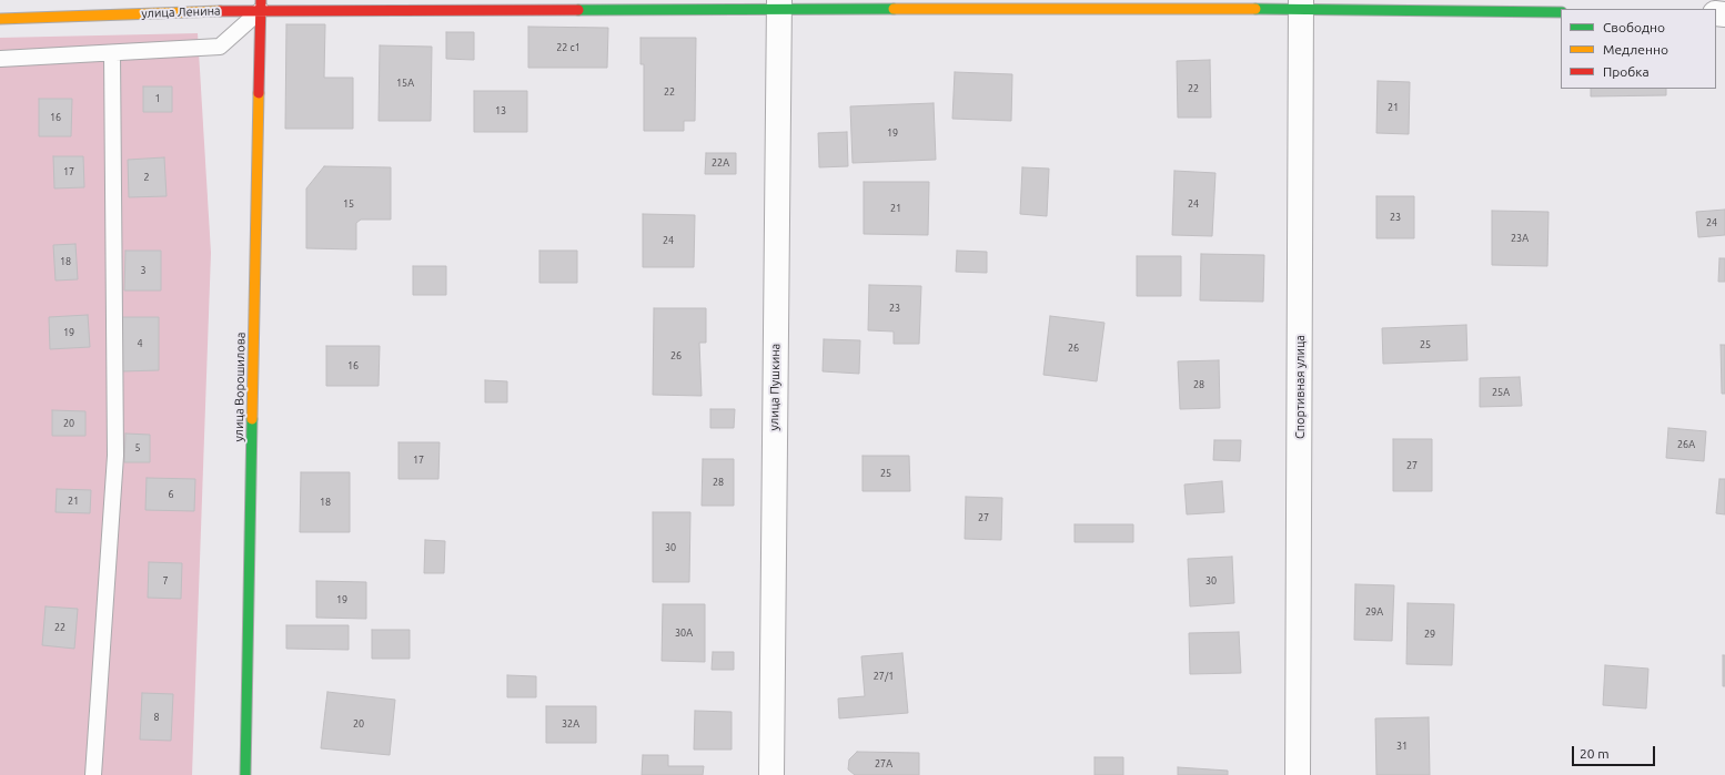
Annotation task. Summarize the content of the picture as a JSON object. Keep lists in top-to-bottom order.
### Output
{
  "streets": {
    "street": [
      "улица Ленина",
      "улица Ворошилова",
      "улица Пушкина",
      "Спортивная улица"
    ]
  },
  "crossings": [
    ["улица Ленина", "улица Ворошилова"],
    ["улица Ленина", "улица Пушкина"],
    ["улица Ленина", "Спортивная улица"]
  ],
  "house_numbers": [
    "22 с1",
    "15А",
    "22",
    "22",
    "1",
    "21",
    "13",
    "16",
    "19",
    "22А",
    "17",
    "2",
    "15",
    "24",
    "21",
    "23",
    "24",
    "23А",
    "24",
    "18",
    "3",
    "23",
    "19",
    "4",
    "25",
    "26",
    "26",
    "16",
    "28",
    "25А",
    "20",
    "26А",
    "5",
    "17",
    "27",
    "25",
    "28",
    "6",
    "21",
    "18",
    "27",
    "30",
    "7",
    "30",
    "19",
    "29А",
    "22",
    "30А",
    "29",
    "27/1",
    "8",
    "20",
    "32А",
    "31",
    "27А"
  ],
  "legend": ["Свободно", "Медленно", "Пробка"],
  "scale_bar": "20 m"
}
